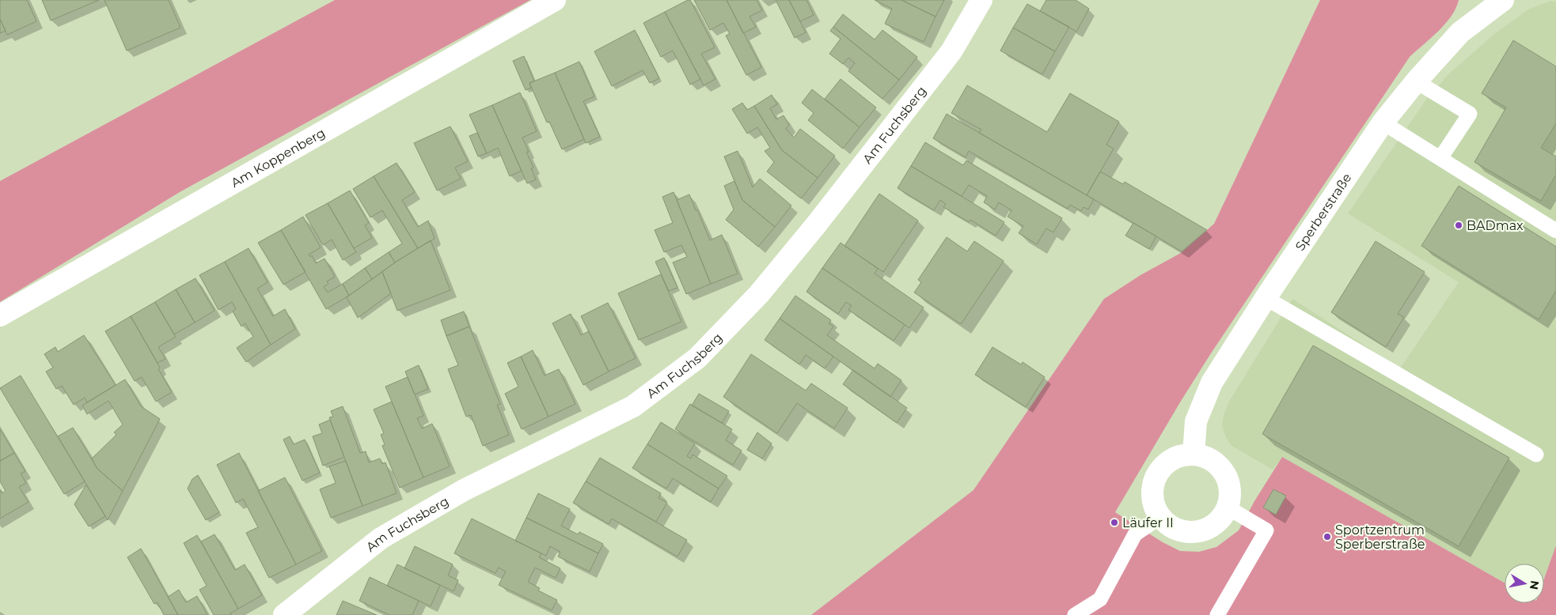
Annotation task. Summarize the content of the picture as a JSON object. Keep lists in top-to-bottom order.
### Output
{
  "streets": {
    "street": ["Am Fuchsberg", "Am Koppenberg", "Sperberstraße"]
  },
  "places": ["BADmax", "Läufer II", "Sportzentrum Sperberstraße"],
  "north": "right"
}
